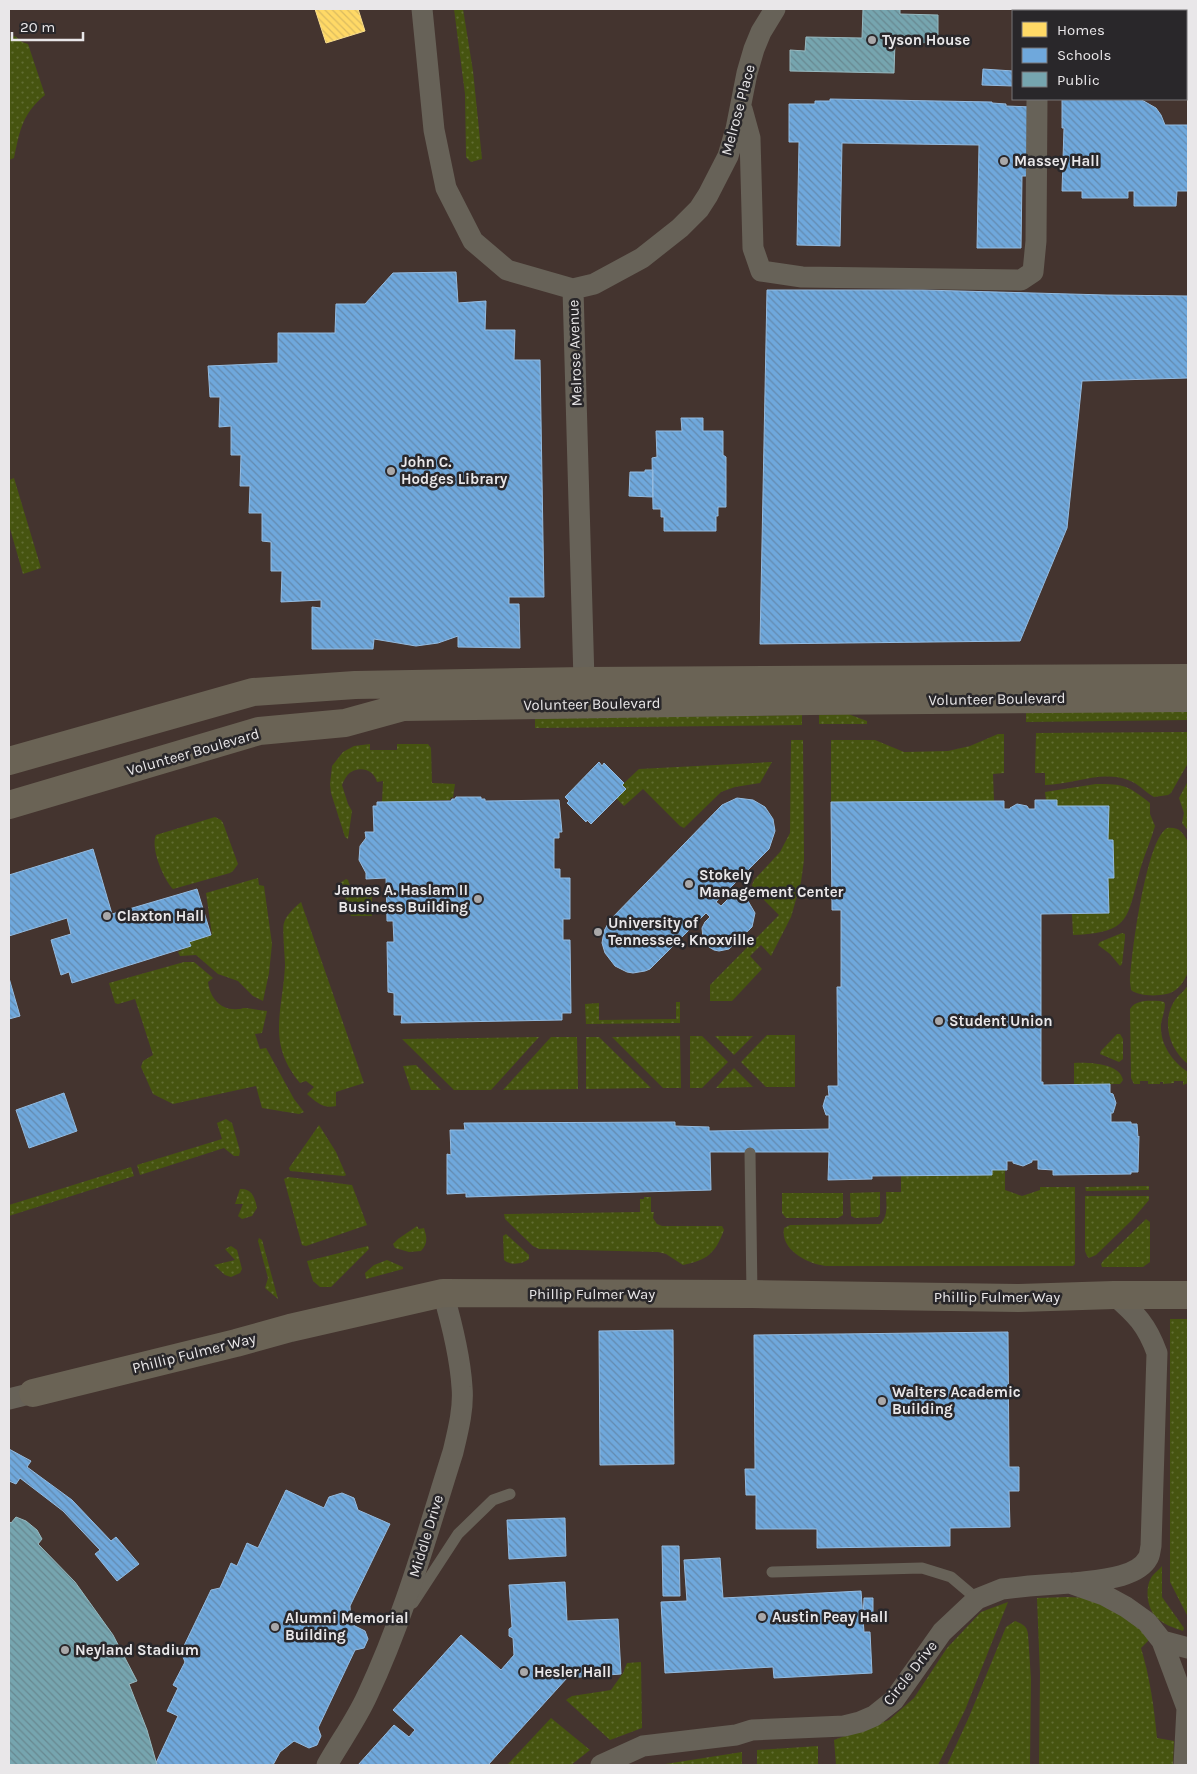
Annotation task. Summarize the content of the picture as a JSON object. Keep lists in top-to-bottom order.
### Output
{
  "streets": {
    "street": [
      "Melrose Place",
      "Melrose Avenue",
      "Volunteer Boulevard",
      "Phillip Fulmer Way",
      "Middle Drive",
      "Circle Drive"
    ]
  },
  "crossings": [
    ["Melrose Place", "Melrose Avenue"],
    ["Melrose Avenue", "Volunteer Boulevard"],
    ["Phillip Fulmer Way", "Middle Drive"]
  ],
  "places": [
    "Tyson House",
    "Massey Hall",
    "John C. Hodges Library",
    "Stokely Management Center",
    "James A. Haslam II Business Building",
    "Claxton Hall",
    "University of Tennessee, Knoxville",
    "Student Union",
    "Walters Academic Building",
    "Austin Peay Hall",
    "Alumni Memorial Building",
    "Neyland Stadium",
    "Hesler Hall"
  ],
  "legend": ["Homes", "Schools", "Public"],
  "scale_bar": "20 m"
}
